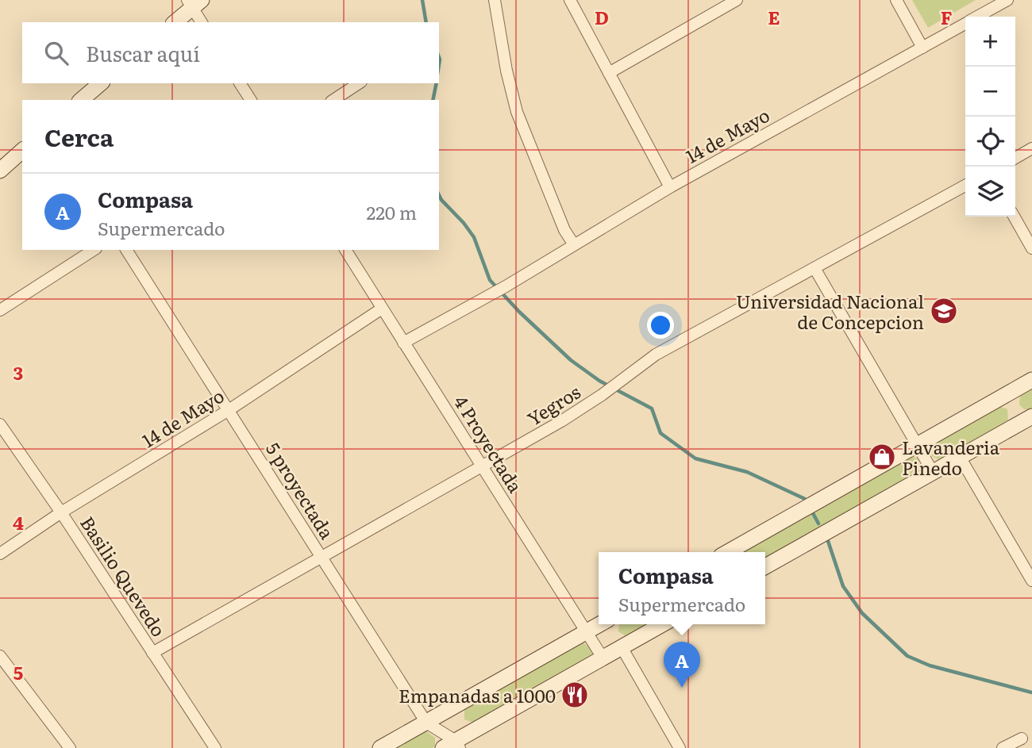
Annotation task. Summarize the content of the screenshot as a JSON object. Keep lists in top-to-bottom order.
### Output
{
  "streets": {
    "street": [
      "14 de Mayo",
      "Yegros",
      "4 Proyectada",
      "5 proyectada",
      "Basilio Quevedo"
    ]
  },
  "crossings": [
    ["14 de Mayo", "4 Proyectada"],
    ["14 de Mayo", "5 proyectada"],
    ["14 de Mayo", "Basilio Quevedo"],
    ["Yegros", "4 Proyectada"],
    ["Yegros", "5 proyectada"],
    ["Yegros", "Basilio Quevedo"]
  ],
  "places": {
    "school or university": ["Universidad Nacional de Concepcion"],
    "shop": ["Lavanderia Pinedo"],
    "restaurant": ["Empanadas a 1000"]
  },
  "page": {
    "map_buttons": ["+", "−"],
    "search": "Buscar aquí",
    "heading": "Cerca",
    "list": [
      {
        "mark": "A",
        "name": "Compasa",
        "note": "Supermercado",
        "value": "220 m"
      }
    ],
    "popup": ["Compasa", "Supermercado"],
    "pins": "A"
  },
  "grid": {
    "columns": ["D", "E", "F"],
    "rows": ["3", "4", "5"]
  }
}
